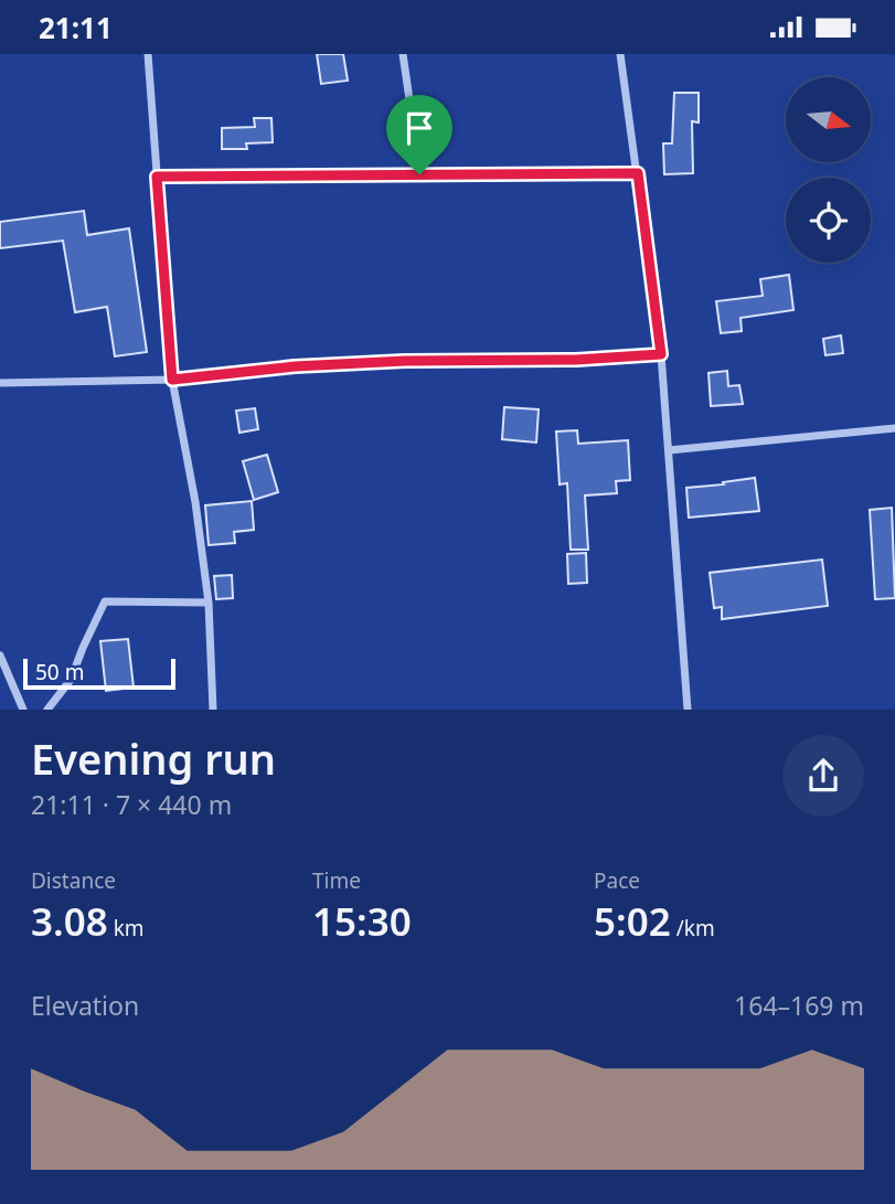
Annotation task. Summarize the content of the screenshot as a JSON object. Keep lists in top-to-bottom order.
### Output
{
  "scale_bar": "50 m",
  "north": "right",
  "page": {
    "status": "21:11",
    "scale": "50 m",
    "heading": ["Evening run", "21:11 · 7 × 440 m"],
    "stats": [
      ["Distance", "3.08 km"],
      ["Time", "15:30"],
      ["Pace", "5:02 /km"]
    ],
    "chart": ["Elevation", "164–169 m"]
  }
}
